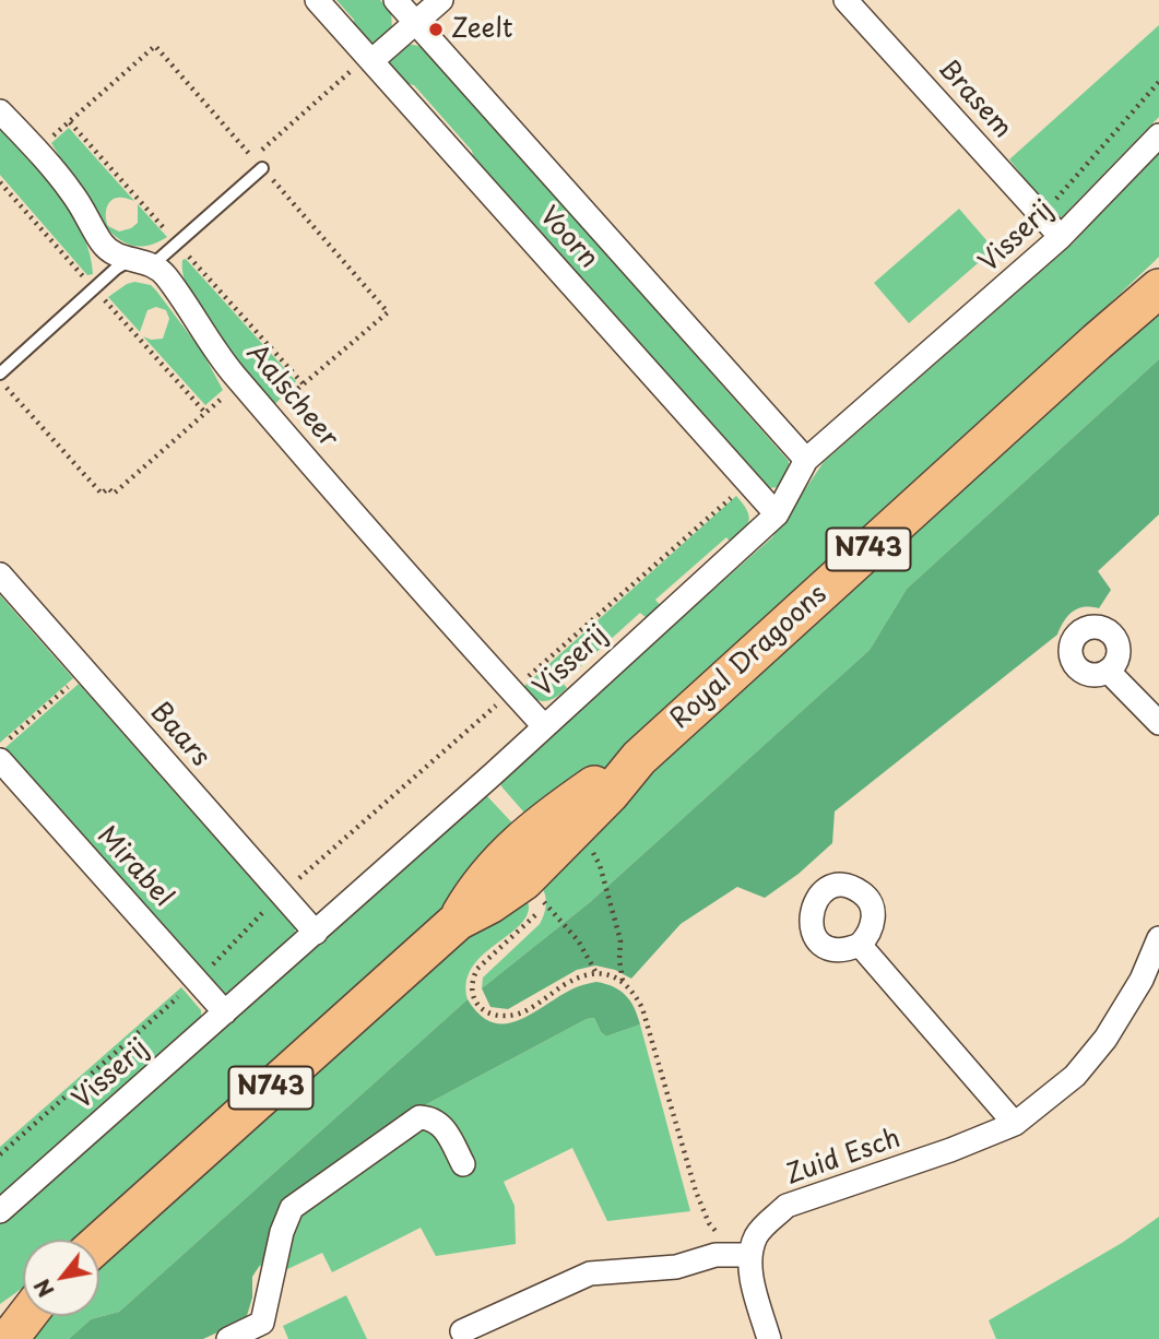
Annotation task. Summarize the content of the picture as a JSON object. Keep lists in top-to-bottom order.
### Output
{
  "streets": {
    "main road": ["N743", "Royal Dragoons"],
    "street": [
      "Brasem",
      "Visserij",
      "Voorn",
      "Aalscheer",
      "Baars",
      "Mirabel",
      "Zuid Esch"
    ]
  },
  "crossings": [
    ["Brasem", "Visserij"],
    ["Visserij", "Voorn"],
    ["Visserij", "Aalscheer"],
    ["Visserij", "Baars"],
    ["Visserij", "Mirabel"]
  ],
  "places": ["Zeelt"],
  "north": "bottom left"
}
